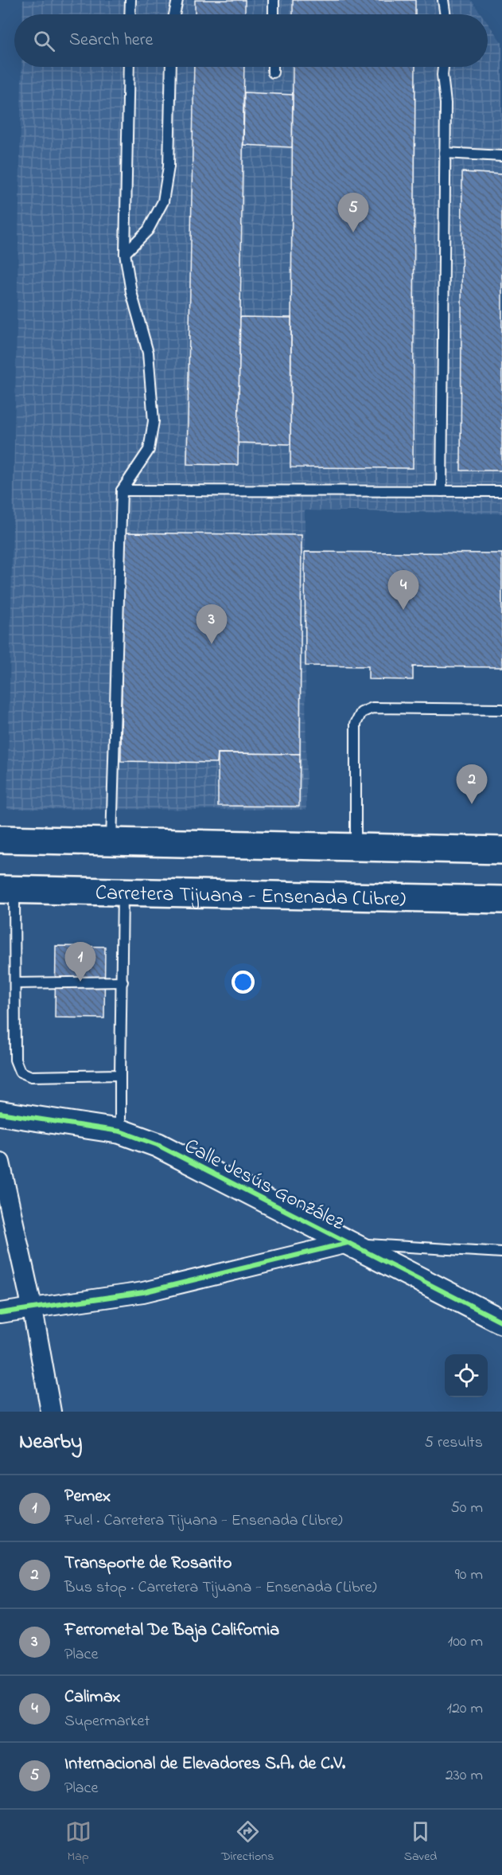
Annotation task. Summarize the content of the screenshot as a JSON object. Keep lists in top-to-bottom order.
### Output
{
  "streets": {
    "highway": ["Carretera Tijuana - Ensenada (Libre)"],
    "street": ["Calle Jesús González"]
  },
  "page": {
    "search": "Search here",
    "pins": [
      "5",
      "4",
      "3",
      "2",
      "1"
    ],
    "heading": ["Nearby", "5 results"],
    "list": [
      {
        "mark": "1",
        "name": "Pemex",
        "note": "Fuel · Carretera Tijuana - Ensenada (Libre)",
        "value": "50 m"
      },
      {
        "mark": "2",
        "name": "Transporte de Rosarito",
        "note": "Bus stop · Carretera Tijuana - Ensenada (Libre)",
        "value": "90 m"
      },
      {
        "mark": "3",
        "name": "Ferrometal De Baja California",
        "note": "Place",
        "value": "100 m"
      },
      {
        "mark": "4",
        "name": "Calimax",
        "note": "Supermarket",
        "value": "120 m"
      },
      {
        "mark": "5",
        "name": "Internacional de Elevadores S.A. de C.V.",
        "note": "Place",
        "value": "230 m"
      }
    ],
    "nav": ["Map", "Directions", "Saved"]
  }
}
